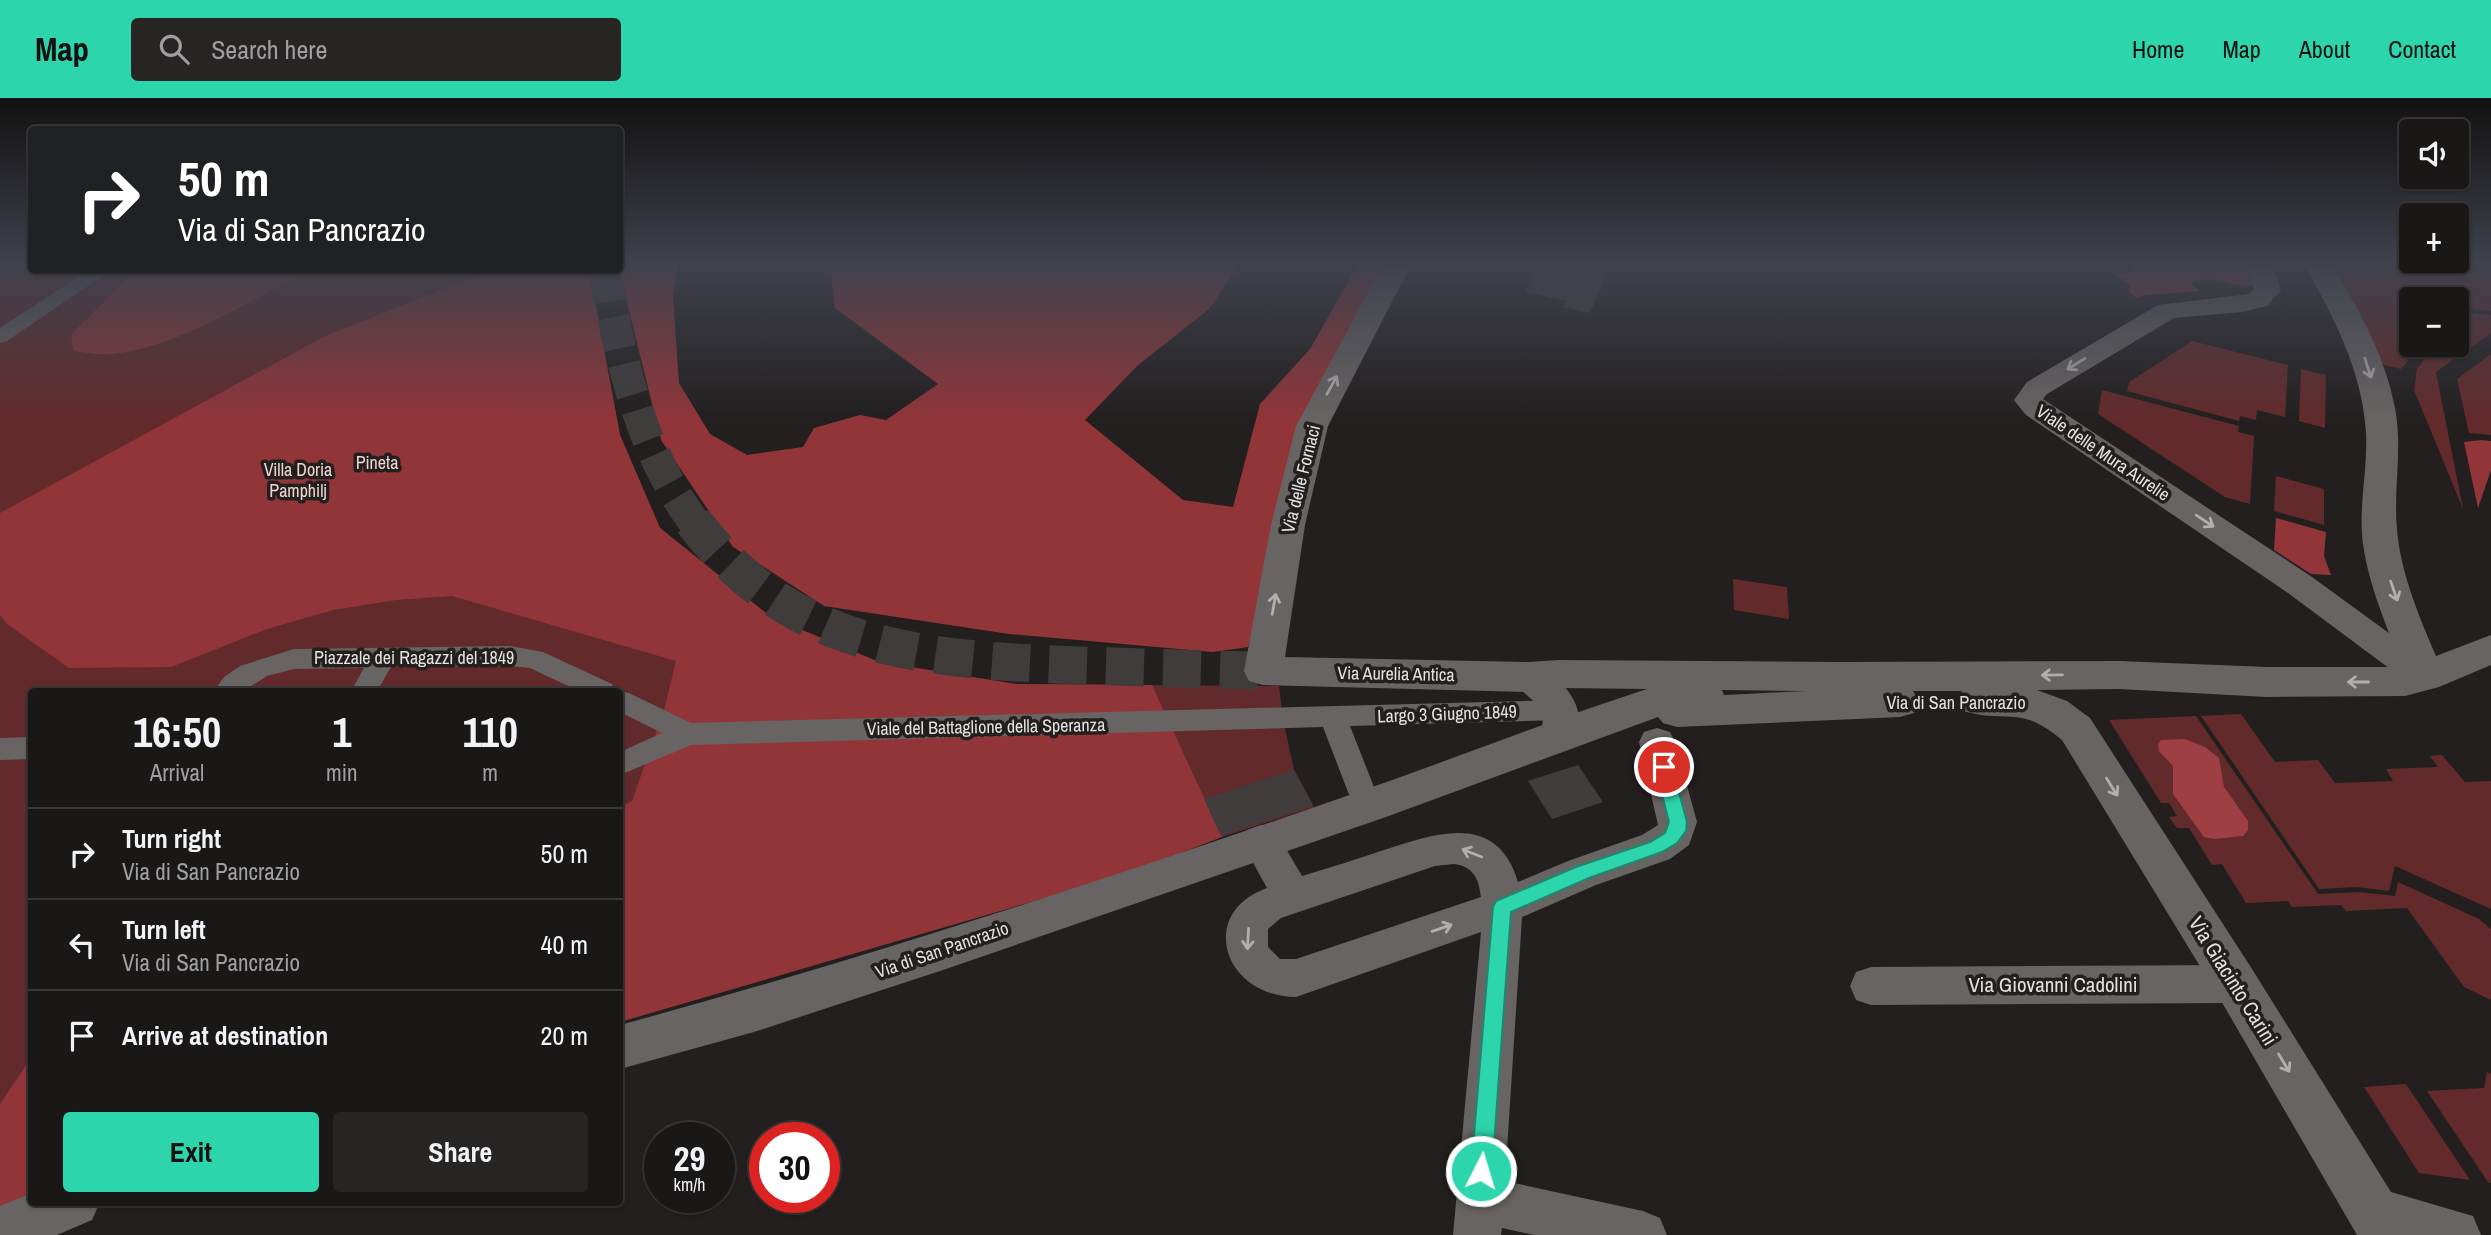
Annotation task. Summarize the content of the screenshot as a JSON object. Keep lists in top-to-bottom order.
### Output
{
  "streets": {
    "street": [
      "Viale delle Mura Aurelie",
      "Via delle Fornaci",
      "Piazzale dei Ragazzi del 1849",
      "Via Aurelia Antica",
      "Via di San Pancrazio",
      "Largo 3 Giugno 1849",
      "Viale del Battaglione della Speranza",
      "Via Giacinto Carini",
      "Via Giovanni Cadolini"
    ]
  },
  "crossings": [
    ["Viale delle Mura Aurelie", "Via di San Pancrazio"],
    ["Via delle Fornaci", "Via Aurelia Antica"],
    ["Via Aurelia Antica", "Via di San Pancrazio"],
    ["Via di San Pancrazio", "Largo 3 Giugno 1849"],
    ["Via di San Pancrazio", "Via Giacinto Carini"],
    ["Largo 3 Giugno 1849", "Viale del Battaglione della Speranza"],
    ["Via Giacinto Carini", "Via Giovanni Cadolini"]
  ],
  "one_way": ["Via delle Fornaci", "Via Giacinto Carini"],
  "parks": ["Pineta", "Villa Doria Pamphilj"],
  "page": {
    "header": "Map",
    "search": "Search here",
    "nav": [
      "Home",
      "Map",
      "About",
      "Contact"
    ],
    "map_buttons": ["+", "−"],
    "turn": ["50 m", "Via di San Pancrazio"],
    "eta": [
      "16:50",
      "Arrival",
      "1",
      "min",
      "110",
      "m"
    ],
    "list": [
      {
        "name": "Turn right",
        "note": "Via di San Pancrazio",
        "value": "50 m"
      },
      {
        "name": "Turn left",
        "note": "Via di San Pancrazio",
        "value": "40 m"
      },
      {
        "name": "Arrive at destination",
        "value": "20 m"
      }
    ],
    "buttons": ["Exit", "Share"],
    "speed": "29 km/h",
    "limit": "30"
  }
}
